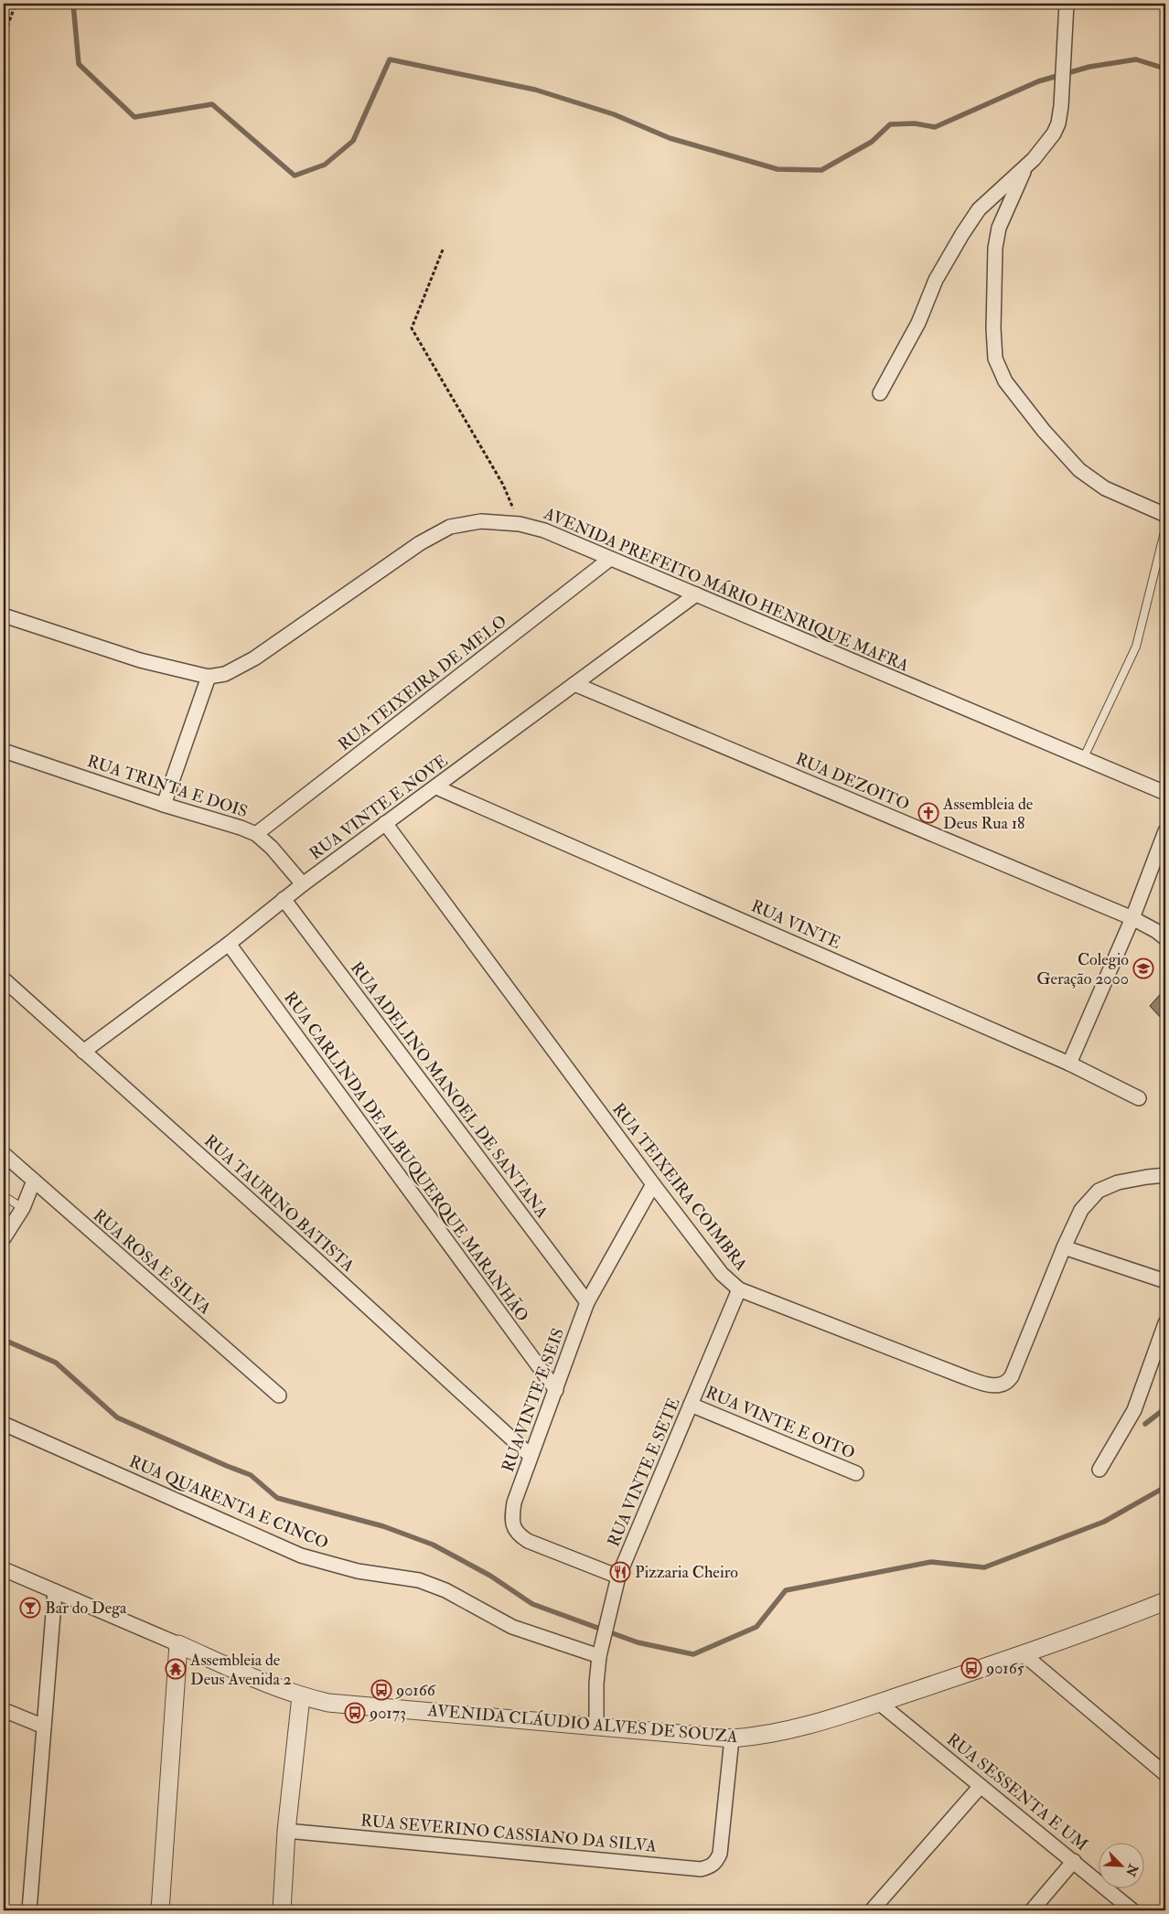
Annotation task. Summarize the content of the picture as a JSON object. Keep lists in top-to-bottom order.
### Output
{
  "streets": {
    "street": [
      "AVENIDA PREFEITO MÁRIO HENRIQUE MAFRA",
      "RUA TEIXEIRA DE MELO",
      "RUA DEZOITO",
      "RUA TRINTA E DOIS",
      "RUA VINTE E NOVE",
      "RUA VINTE",
      "RUA ADELINO MANOEL DE SANTANA",
      "RUA CARLINDA DE ALBUQUERQUE MARANHÃO",
      "RUA TEIXEIRA COIMBRA",
      "RUA TAURINO BATISTA",
      "RUA ROSA E SILVA",
      "RUA VINTE E SEIS",
      "RUA VINTE E OITO",
      "RUA VINTE E SETE",
      "RUA QUARENTA E CINCO",
      "AVENIDA CLÁUDIO ALVES DE SOUZA",
      "RUA SESSENTA E UM",
      "RUA SEVERINO CASSIANO DA SILVA"
    ]
  },
  "crossings": [
    ["AVENIDA PREFEITO MÁRIO HENRIQUE MAFRA", "RUA TEIXEIRA DE MELO"],
    ["AVENIDA PREFEITO MÁRIO HENRIQUE MAFRA", "RUA VINTE E NOVE"],
    ["RUA TEIXEIRA DE MELO", "RUA TRINTA E DOIS"],
    ["RUA DEZOITO", "RUA VINTE E NOVE"],
    ["RUA TRINTA E DOIS", "RUA VINTE E NOVE"],
    ["RUA VINTE E NOVE", "RUA VINTE"],
    ["RUA VINTE E NOVE", "RUA ADELINO MANOEL DE SANTANA"],
    ["RUA VINTE E NOVE", "RUA CARLINDA DE ALBUQUERQUE MARANHÃO"],
    ["RUA VINTE E NOVE", "RUA TEIXEIRA COIMBRA"],
    ["RUA VINTE E NOVE", "RUA TAURINO BATISTA"],
    ["RUA ADELINO MANOEL DE SANTANA", "RUA VINTE E SEIS"],
    ["RUA CARLINDA DE ALBUQUERQUE MARANHÃO", "RUA VINTE E SEIS"],
    ["RUA TEIXEIRA COIMBRA", "RUA VINTE E SEIS"],
    ["RUA TEIXEIRA COIMBRA", "RUA VINTE E SETE"],
    ["RUA TAURINO BATISTA", "RUA VINTE E SEIS"],
    ["RUA VINTE E SEIS", "RUA VINTE E SETE"],
    ["RUA VINTE E OITO", "RUA VINTE E SETE"],
    ["RUA VINTE E SETE", "RUA QUARENTA E CINCO"],
    ["RUA VINTE E SETE", "AVENIDA CLÁUDIO ALVES DE SOUZA"],
    ["AVENIDA CLÁUDIO ALVES DE SOUZA", "RUA SESSENTA E UM"],
    ["AVENIDA CLÁUDIO ALVES DE SOUZA", "RUA SEVERINO CASSIANO DA SILVA"]
  ],
  "places": {
    "church": ["Assembleia de Deus Rua 18"],
    "school or university": ["Colegio Geração 2000"],
    "restaurant": ["Pizzaria Cheiro"],
    "bar": ["Bar do Dega"],
    "bus stop": ["90165", "90166", "90173"],
    "temple": ["Assembleia de Deus Avenida 2"]
  },
  "north": "bottom right"
}
